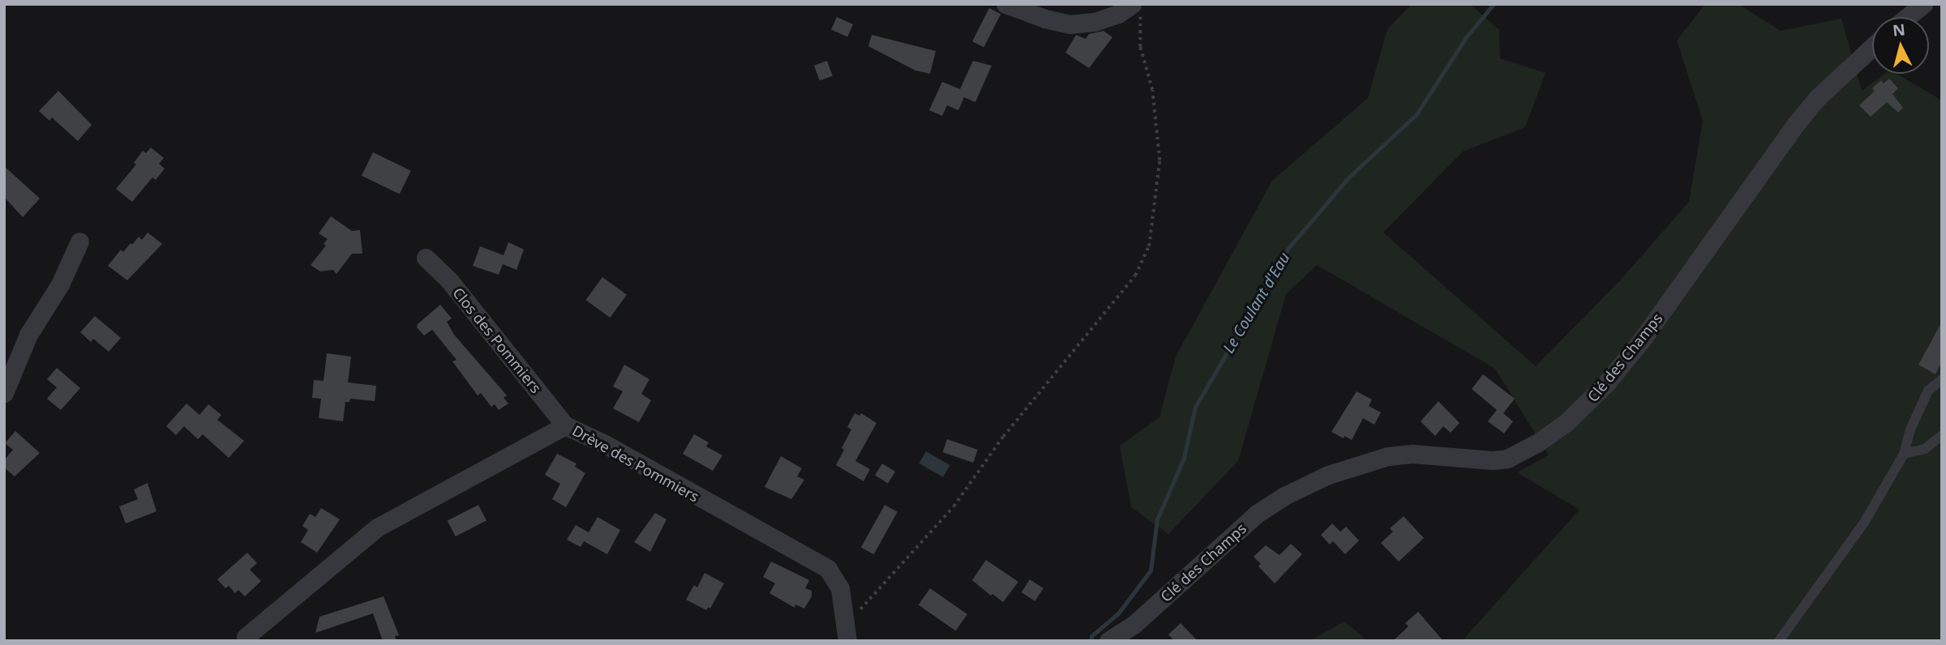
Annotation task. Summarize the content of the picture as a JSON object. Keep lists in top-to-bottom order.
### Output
{
  "streets": {
    "street": ["Clos des Pommiers", "Clé des Champs", "Drève des Pommiers"]
  },
  "crossings": [
    ["Clos des Pommiers", "Drève des Pommiers"]
  ],
  "water": ["Le Coulant d'Eau"],
  "north": "top"
}
